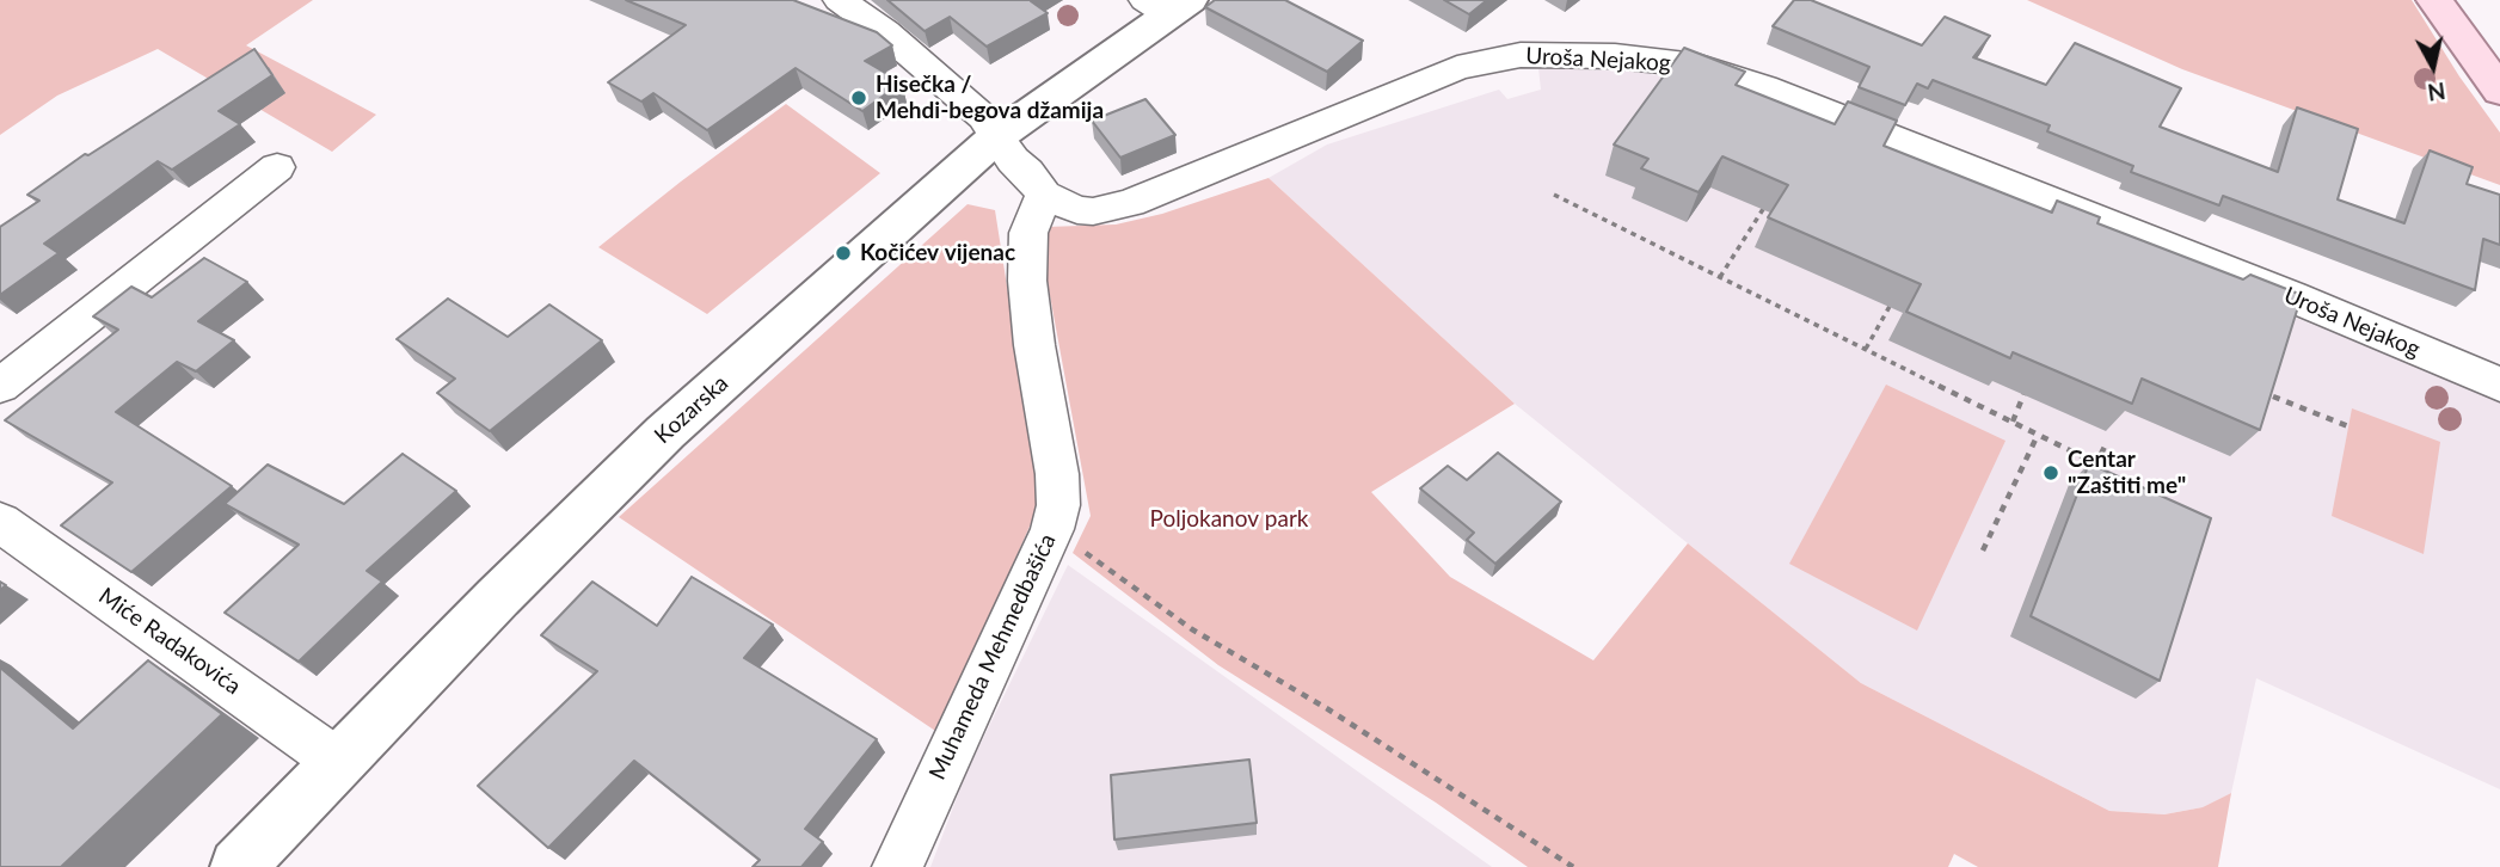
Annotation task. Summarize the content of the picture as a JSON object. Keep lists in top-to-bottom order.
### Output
{
  "streets": {
    "main road": ["Kozarska"],
    "street": ["Uroša Nejakog", "Miće Radakovića", "Muhameda Mehmedbašića"]
  },
  "crossings": [
    ["Uroša Nejakog", "Kozarska"],
    ["Uroša Nejakog", "Muhameda Mehmedbašića"],
    ["Kozarska", "Miće Radakovića"]
  ],
  "parks": ["Poljokanov park"],
  "places": ["Hisečka / Mehdi-begova džamija", "Kočićev vijenac", "Centar \"Zaštiti me\""],
  "north": "bottom"
}
